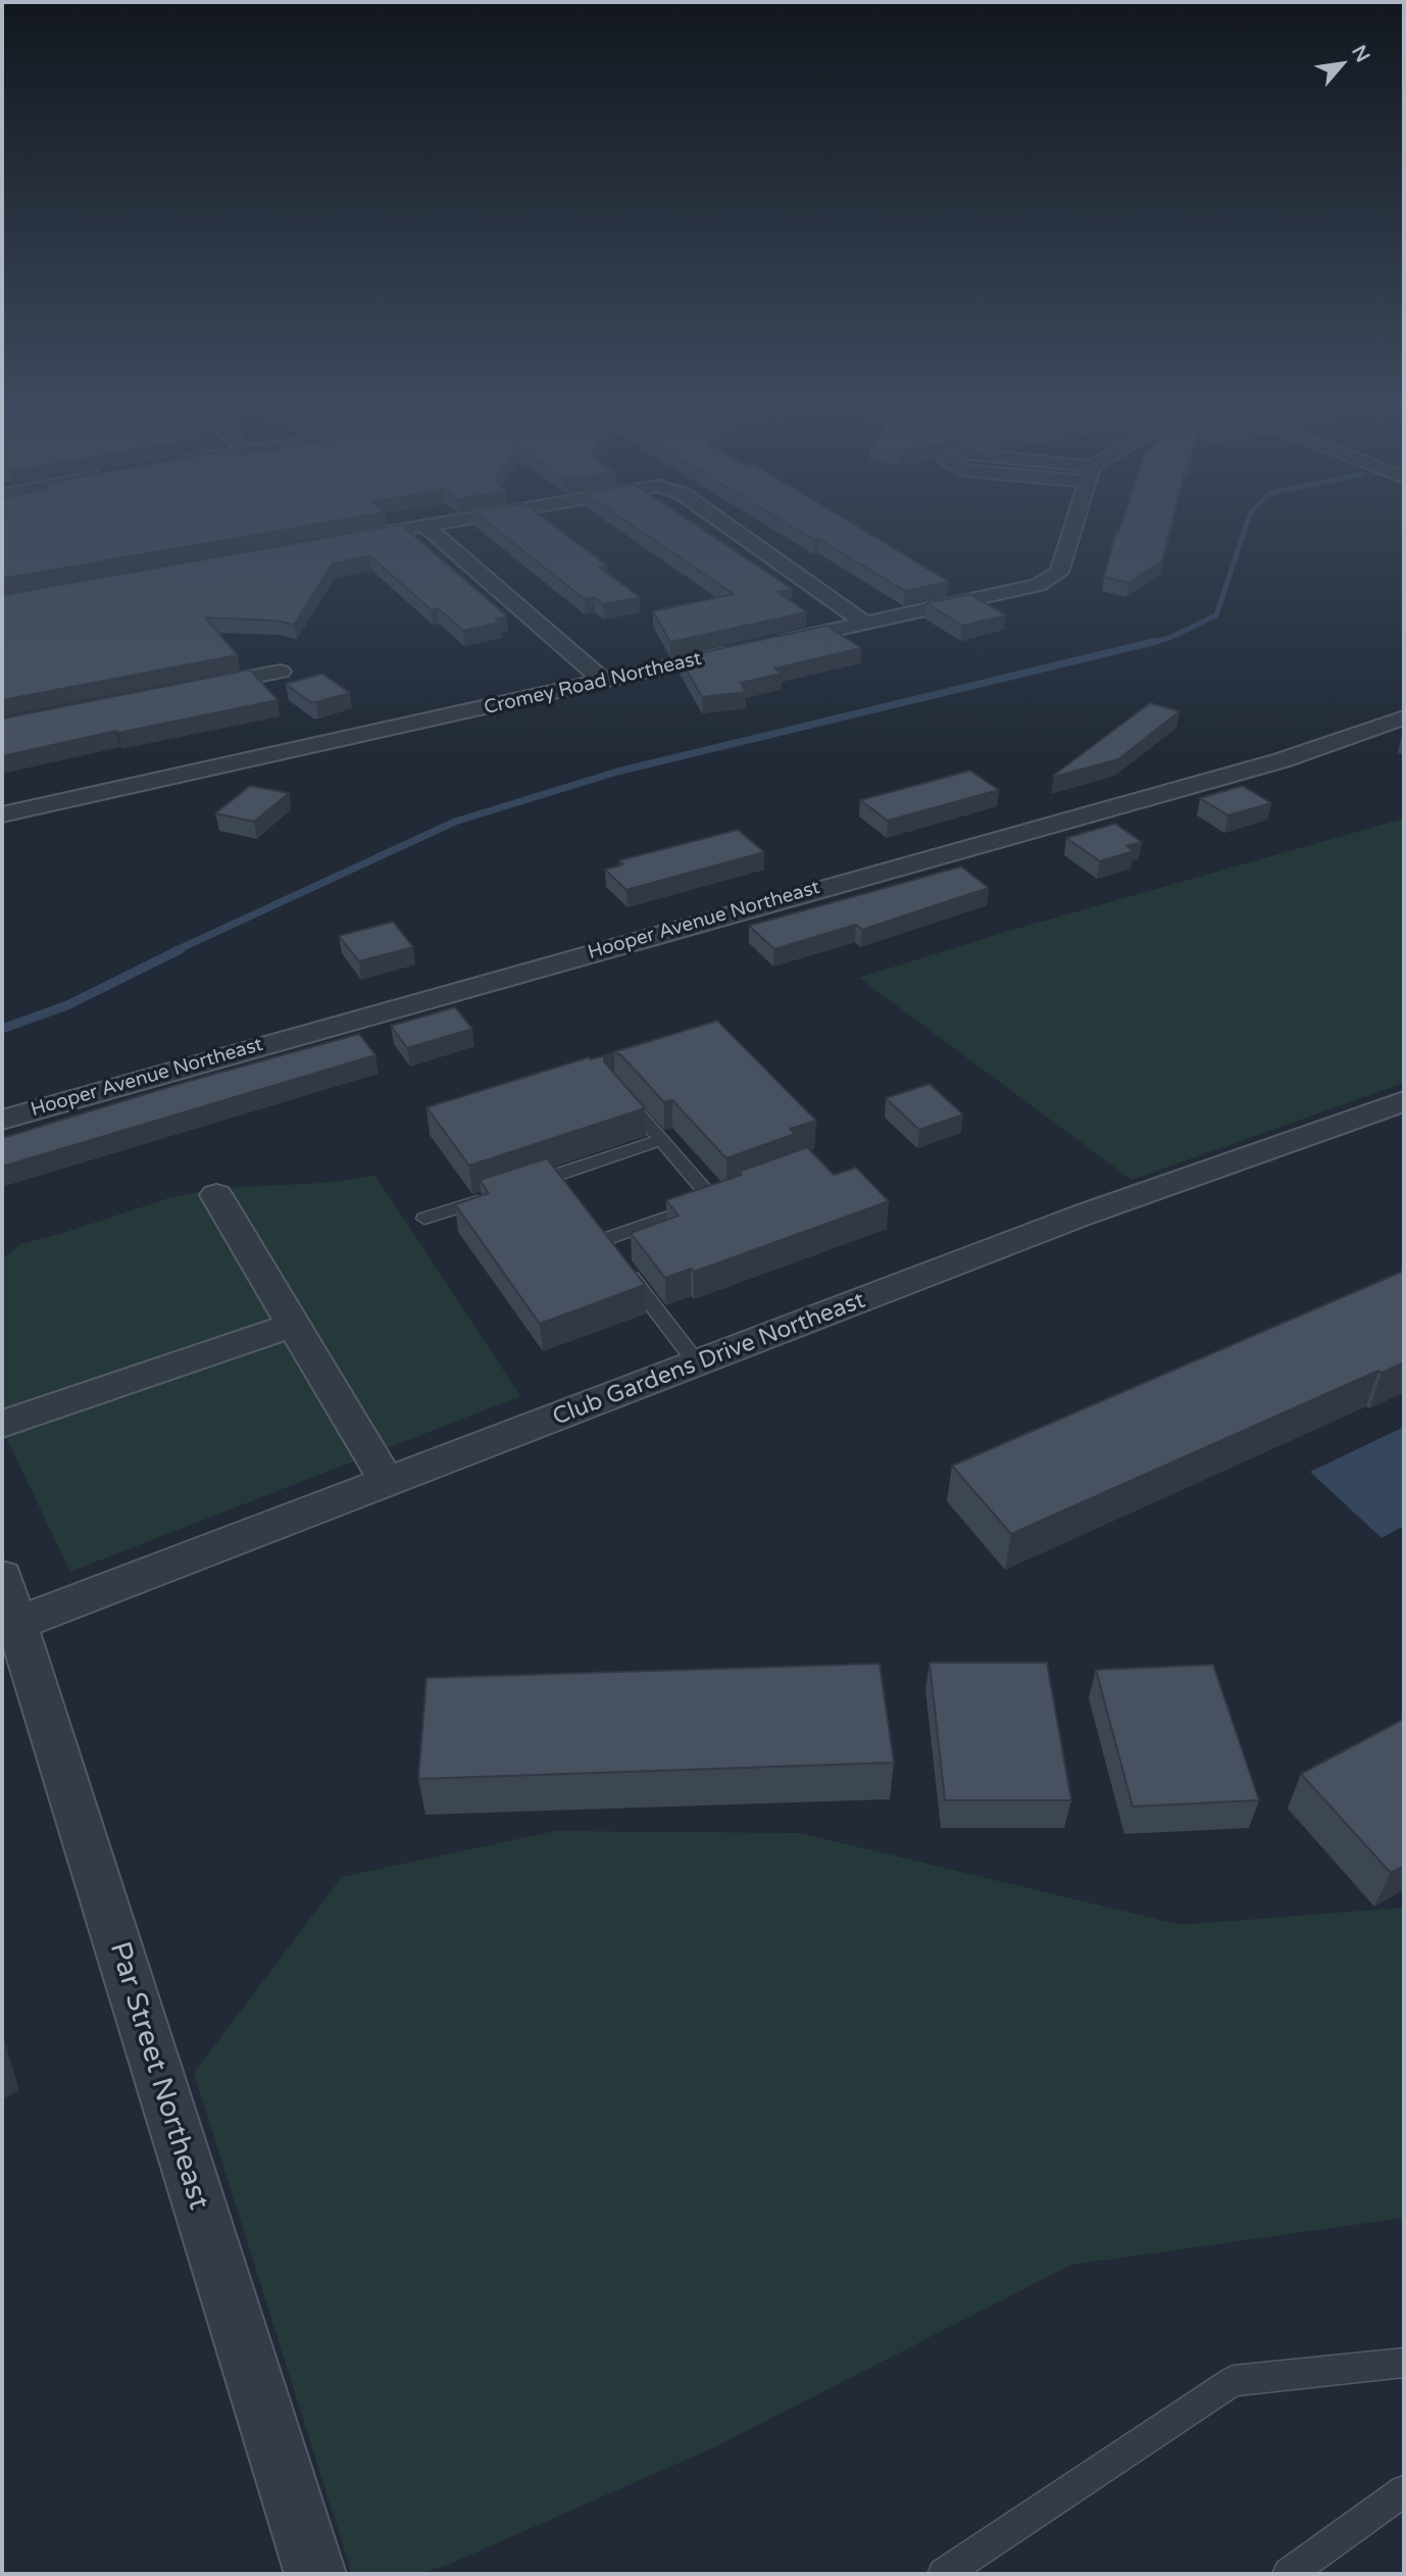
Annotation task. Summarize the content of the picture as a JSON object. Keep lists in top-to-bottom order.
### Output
{
  "streets": {
    "street": [
      "Cromey Road Northeast",
      "Hooper Avenue Northeast",
      "Club Gardens Drive Northeast",
      "Par Street Northeast"
    ]
  },
  "crossings": [
    ["Club Gardens Drive Northeast", "Par Street Northeast"]
  ],
  "north": "top right"
}
